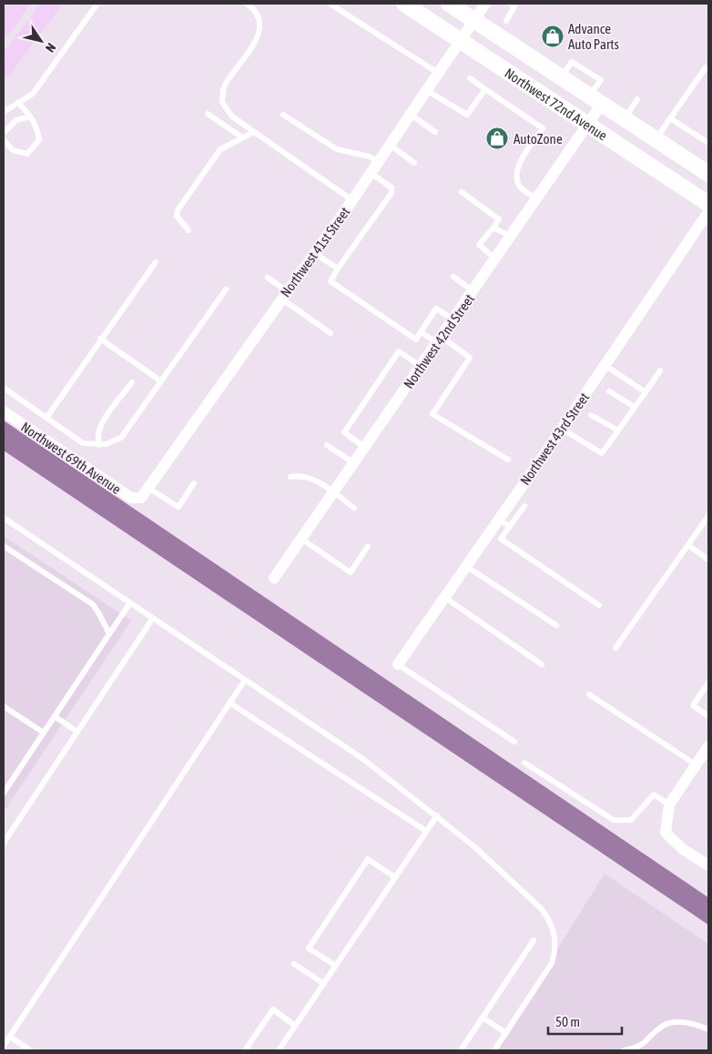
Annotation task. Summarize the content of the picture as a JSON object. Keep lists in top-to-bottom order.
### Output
{
  "streets": {
    "main road": ["Northwest 72nd Avenue"],
    "street": [
      "Northwest 41st Street",
      "Northwest 42nd Street",
      "Northwest 43rd Street",
      "Northwest 69th Avenue"
    ]
  },
  "crossings": [
    ["Northwest 72nd Avenue", "Northwest 41st Street"],
    ["Northwest 72nd Avenue", "Northwest 42nd Street"],
    ["Northwest 41st Street", "Northwest 69th Avenue"]
  ],
  "places": {
    "shop": ["Advance Auto Parts", "AutoZone"]
  },
  "scale_bar": "50 m",
  "north": "bottom right"
}
